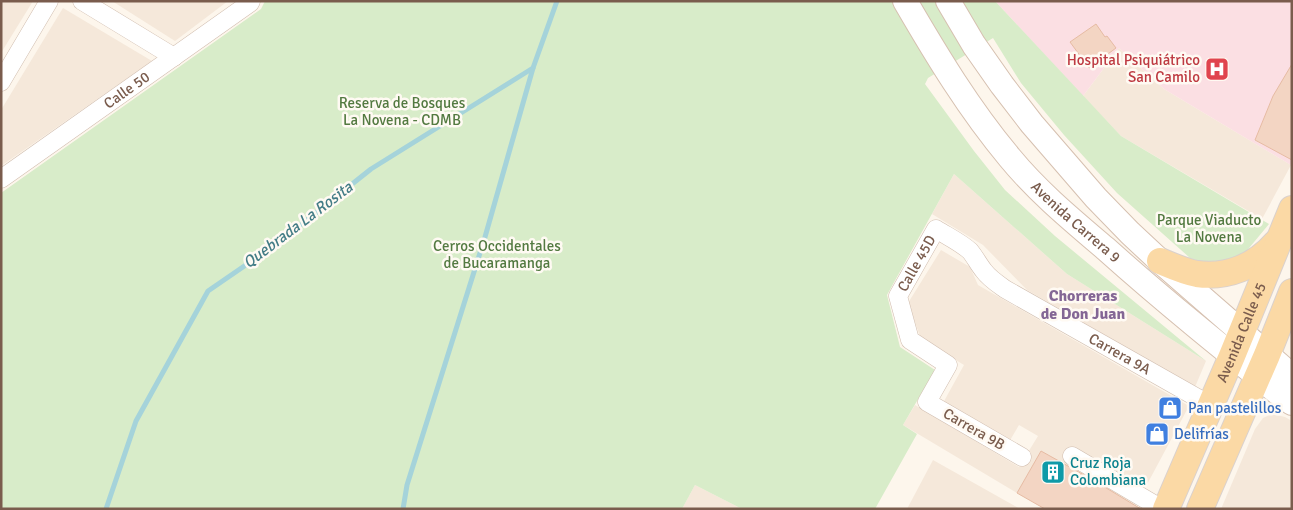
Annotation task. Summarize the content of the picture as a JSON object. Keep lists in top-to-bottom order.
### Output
{
  "streets": {
    "main road": ["Avenida Carrera 9", "Avenida Calle 45"],
    "street": [
      "Calle 50",
      "Calle 45D",
      "Carrera 9A",
      "Carrera 9B"
    ]
  },
  "crossings": [
    ["Avenida Carrera 9", "Avenida Calle 45"],
    ["Calle 45D", "Carrera 9A"],
    ["Calle 45D", "Carrera 9B"],
    ["Avenida Calle 45", "Carrera 9A"]
  ],
  "districts": ["Chorreras de Don Juan"],
  "water": ["Quebrada La Rosita"],
  "parks": ["Reserva de Bosques La Novena - CDMB", "Parque Viaducto La Novena", "Cerros Occidentales de Bucaramanga"],
  "places": {
    "hospital": ["Hospital Psiquiátrico San Camilo"],
    "shop": ["Pan pastelillos", "Delifrías"],
    "building": ["Cruz Roja Colombiana"]
  }
}
